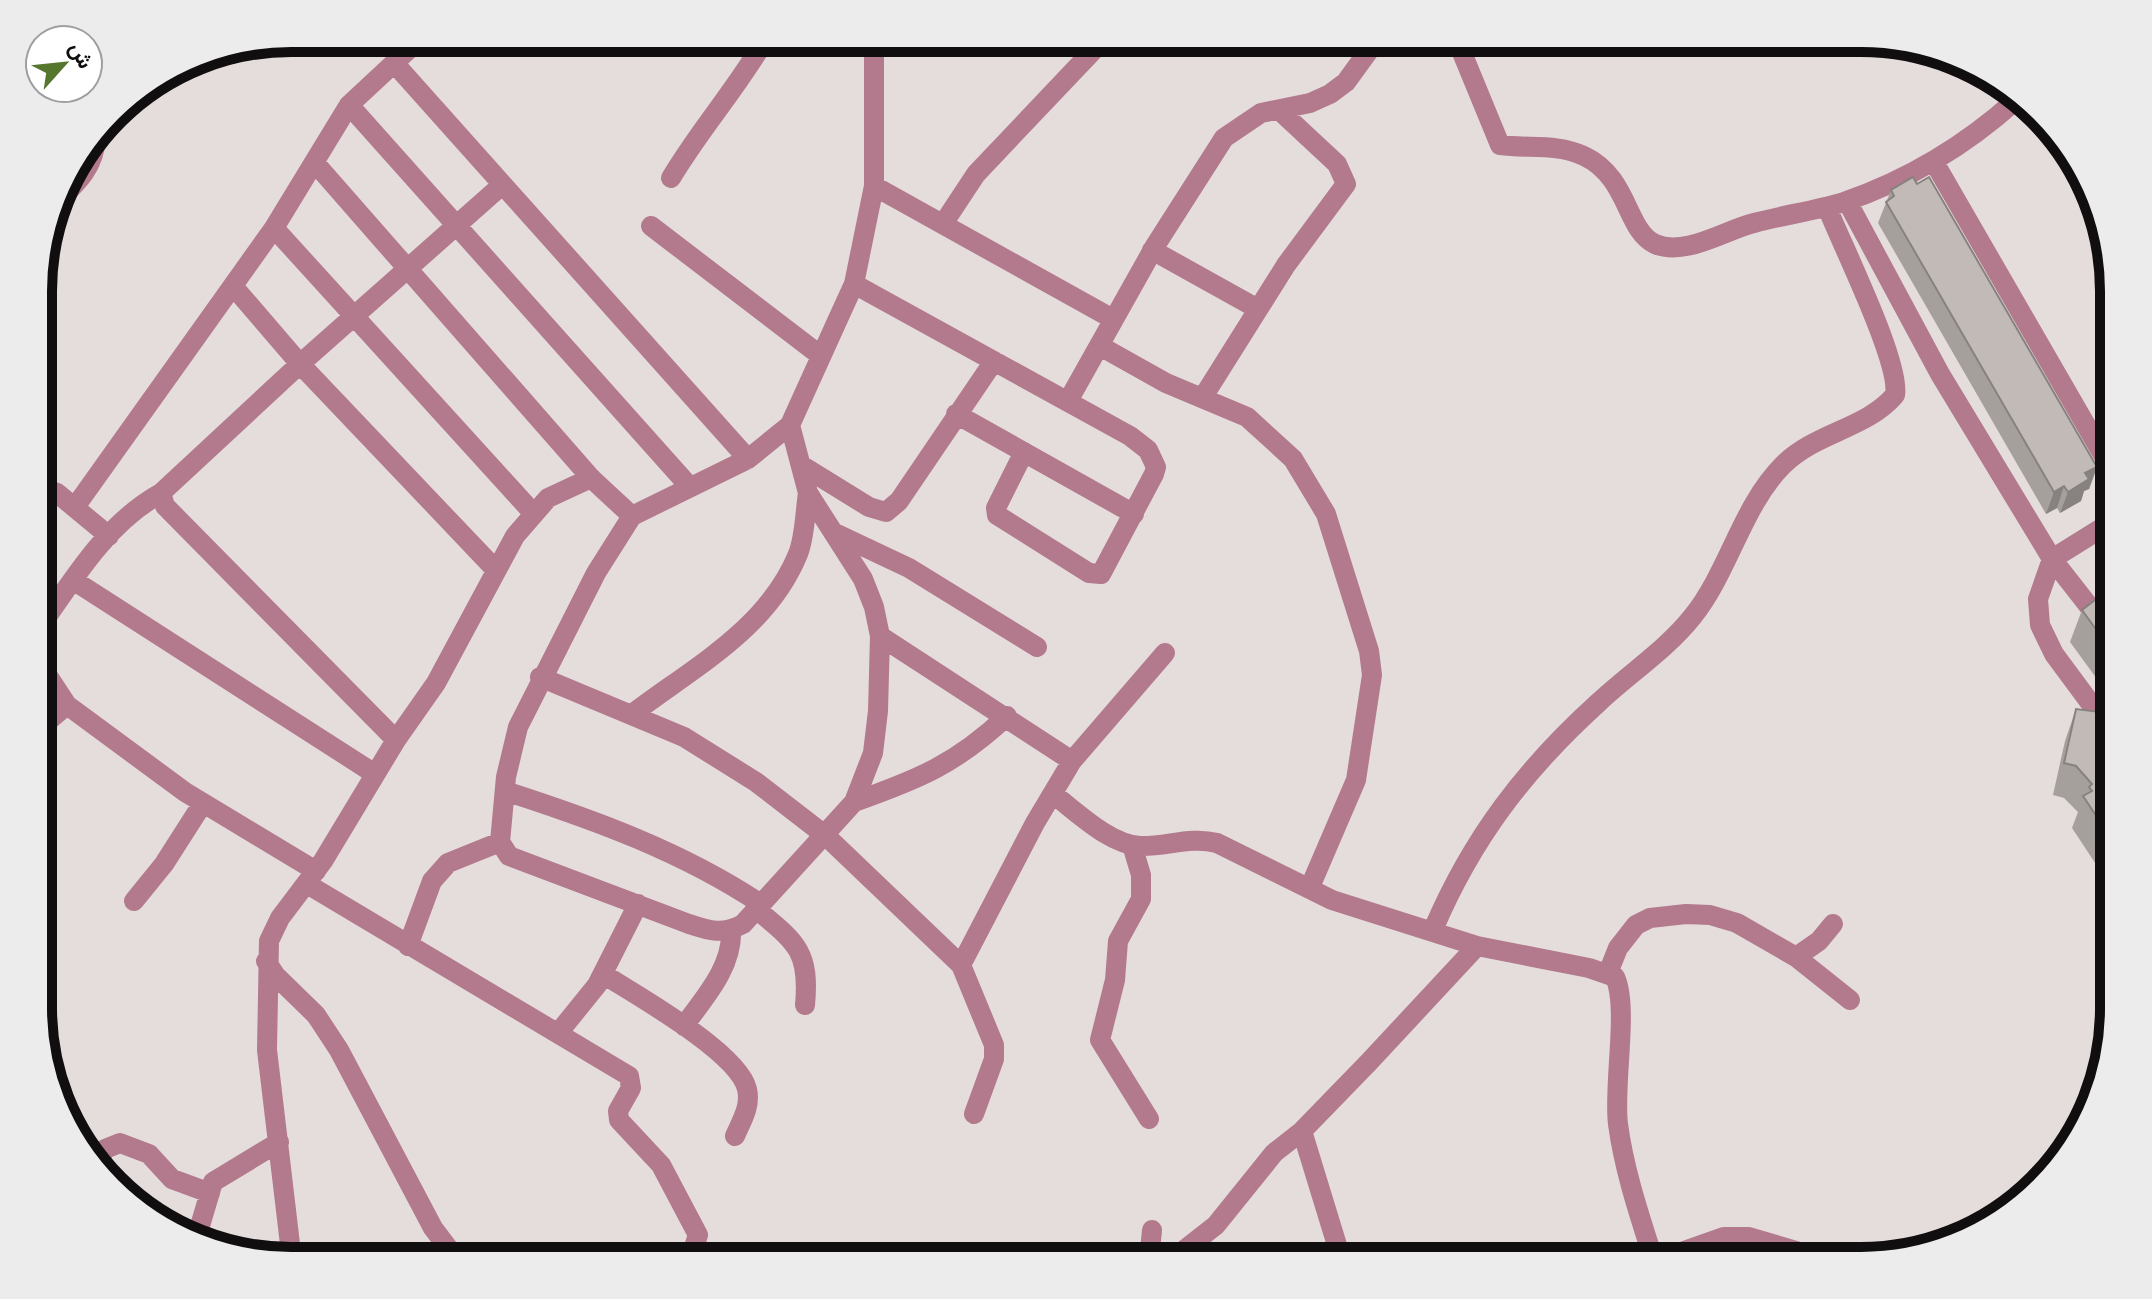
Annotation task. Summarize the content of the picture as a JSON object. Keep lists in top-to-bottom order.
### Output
{
  "north": "top right"
}
